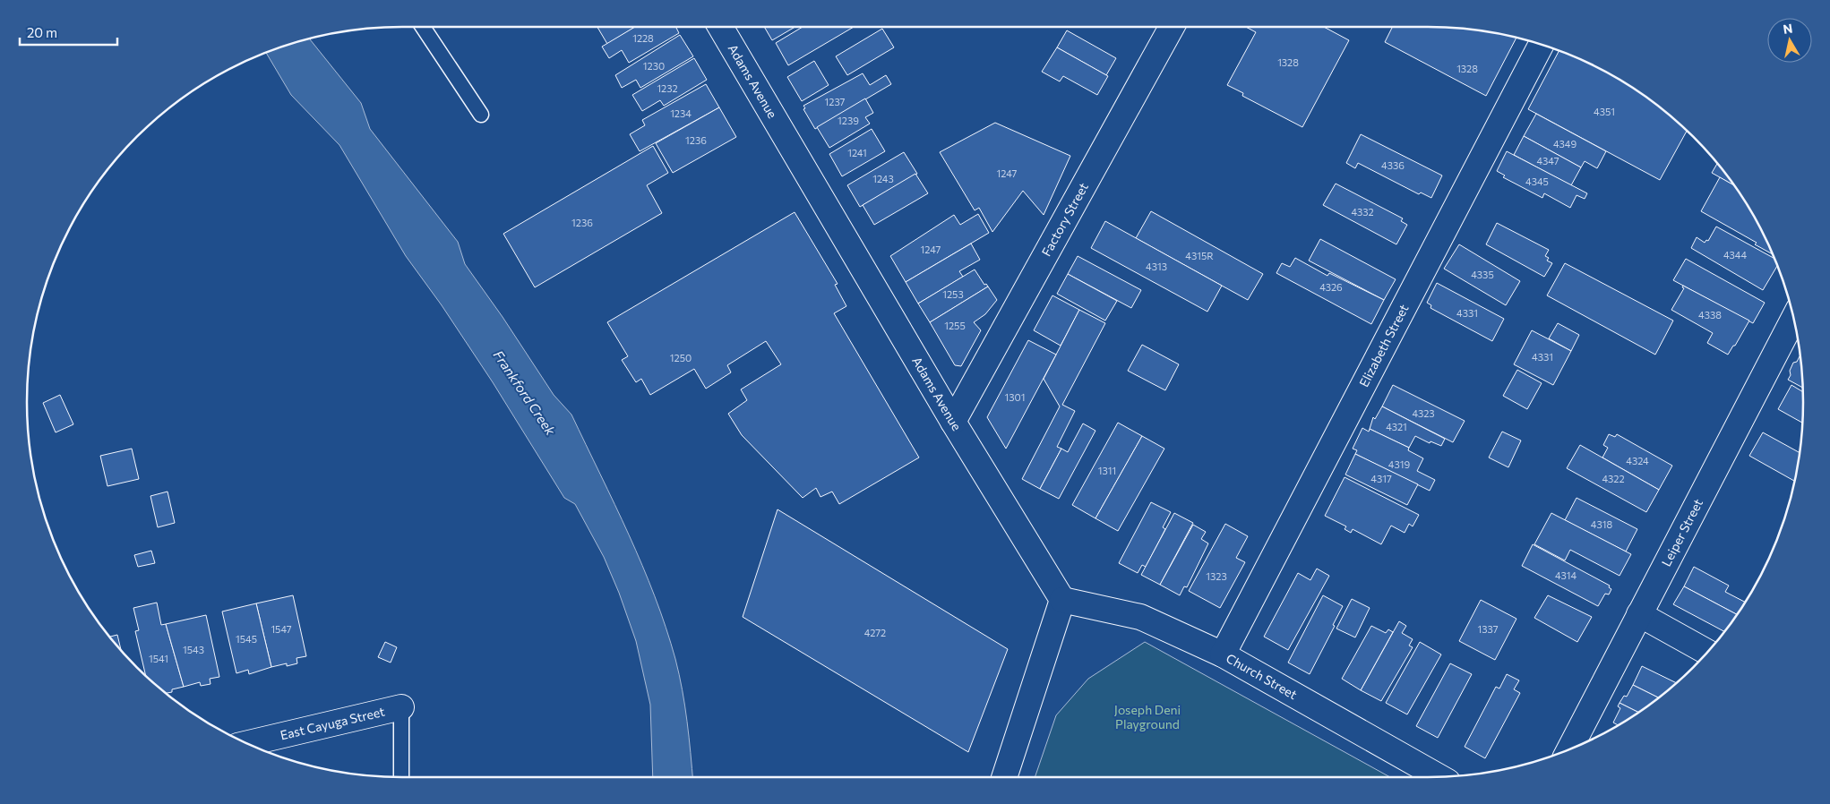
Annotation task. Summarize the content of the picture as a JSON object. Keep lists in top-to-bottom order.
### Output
{
  "streets": {
    "street": [
      "Adams Avenue",
      "Factory Street",
      "Elizabeth Street",
      "Leiper Street",
      "Church Street",
      "East Cayuga Street"
    ]
  },
  "crossings": [
    ["Adams Avenue", "Factory Street"],
    ["Adams Avenue", "Church Street"],
    ["Elizabeth Street", "Church Street"]
  ],
  "water": ["Frankford Creek"],
  "parks": ["Joseph Deni Playground"],
  "house_numbers": [
    "1228",
    "1328",
    "1230",
    "1328",
    "1232",
    "1237",
    "4351",
    "1234",
    "1239",
    "1236",
    "4349",
    "1241",
    "4347",
    "4336",
    "1247",
    "1243",
    "4345",
    "4332",
    "1236",
    "1247",
    "4344",
    "4315R",
    "4313",
    "4335",
    "4326",
    "1253",
    "4331",
    "4338",
    "1255",
    "4331",
    "1250",
    "1301",
    "4323",
    "4321",
    "4324",
    "4319",
    "1311",
    "4317",
    "4322",
    "4318",
    "4314",
    "1323",
    "1547",
    "1337",
    "4272",
    "1545",
    "1543",
    "1541"
  ],
  "scale_bar": "20 m",
  "north": "top"
}
